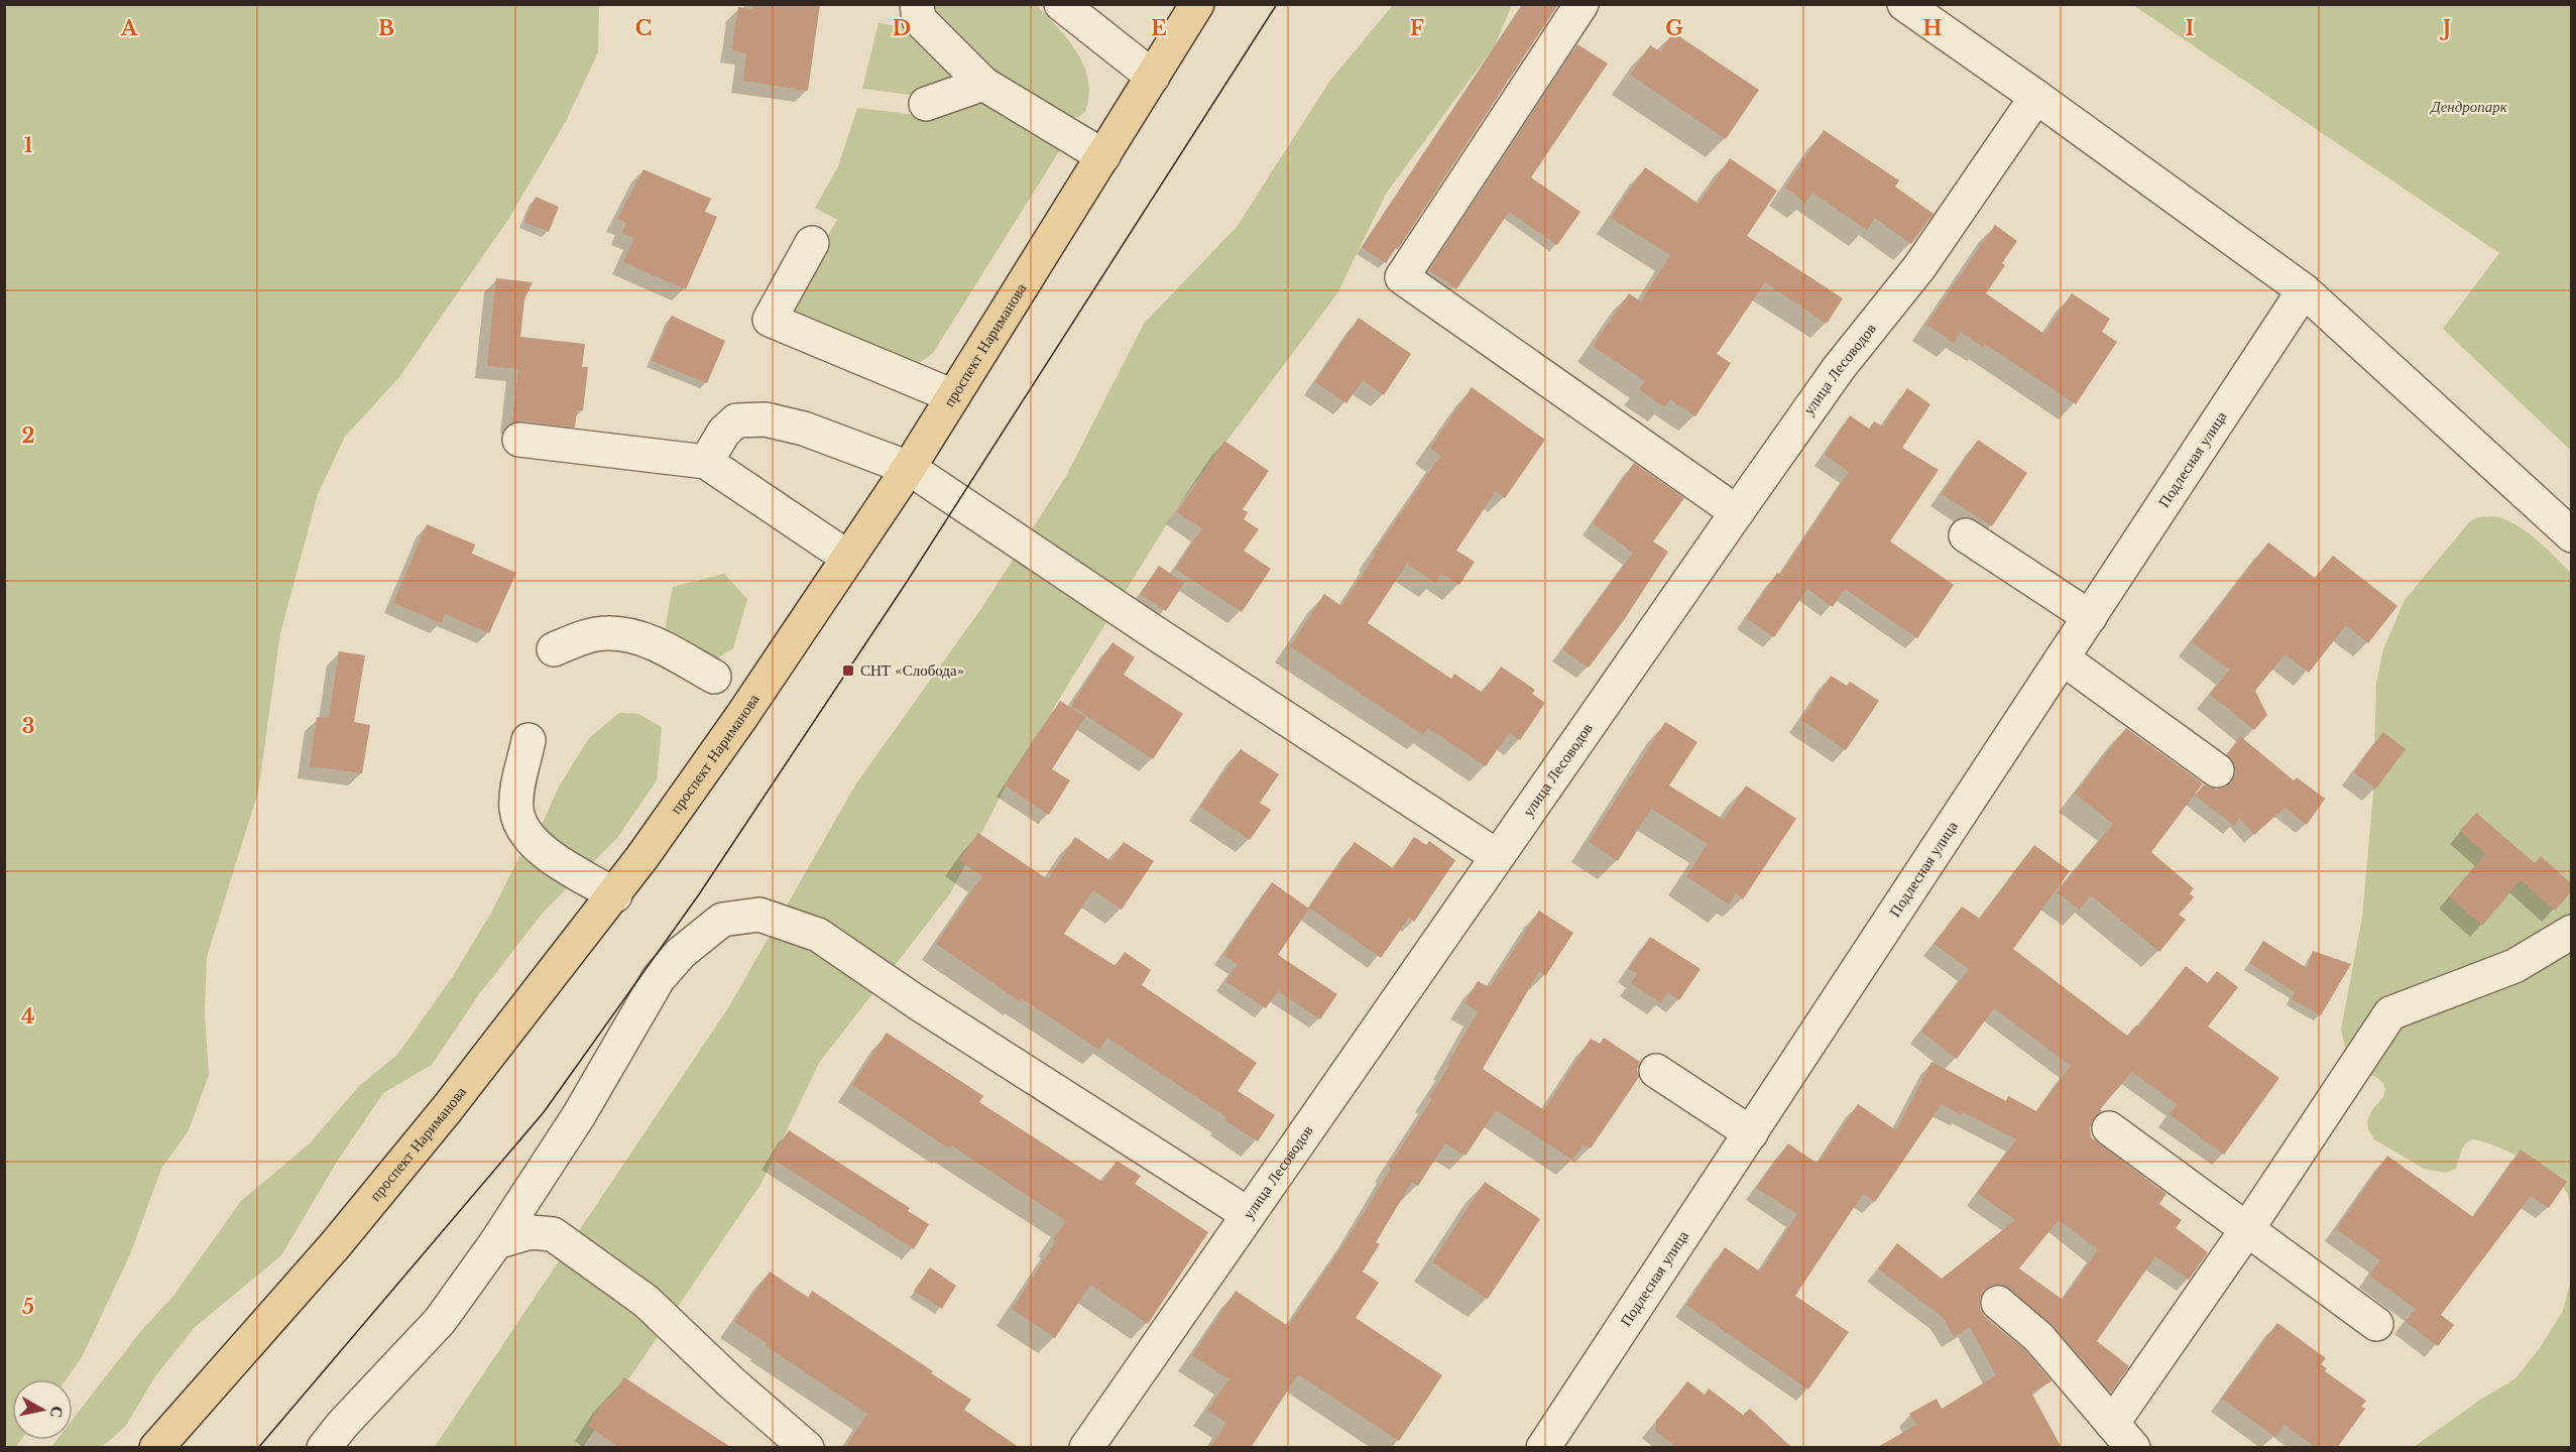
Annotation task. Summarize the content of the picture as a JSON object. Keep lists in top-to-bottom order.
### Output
{
  "streets": {
    "main road": ["проспект Нариманова"],
    "street": ["улица Лесоводов", "Подлесная улица"]
  },
  "parks": ["Дендропарк"],
  "places": {
    "transit": ["СНТ «Слобода»"]
  },
  "north": "right",
  "grid": {
    "columns": [
      "A",
      "B",
      "C",
      "D",
      "E",
      "F",
      "G",
      "H",
      "I",
      "J"
    ],
    "rows": [
      "1",
      "2",
      "3",
      "4",
      "5"
    ]
  }
}
